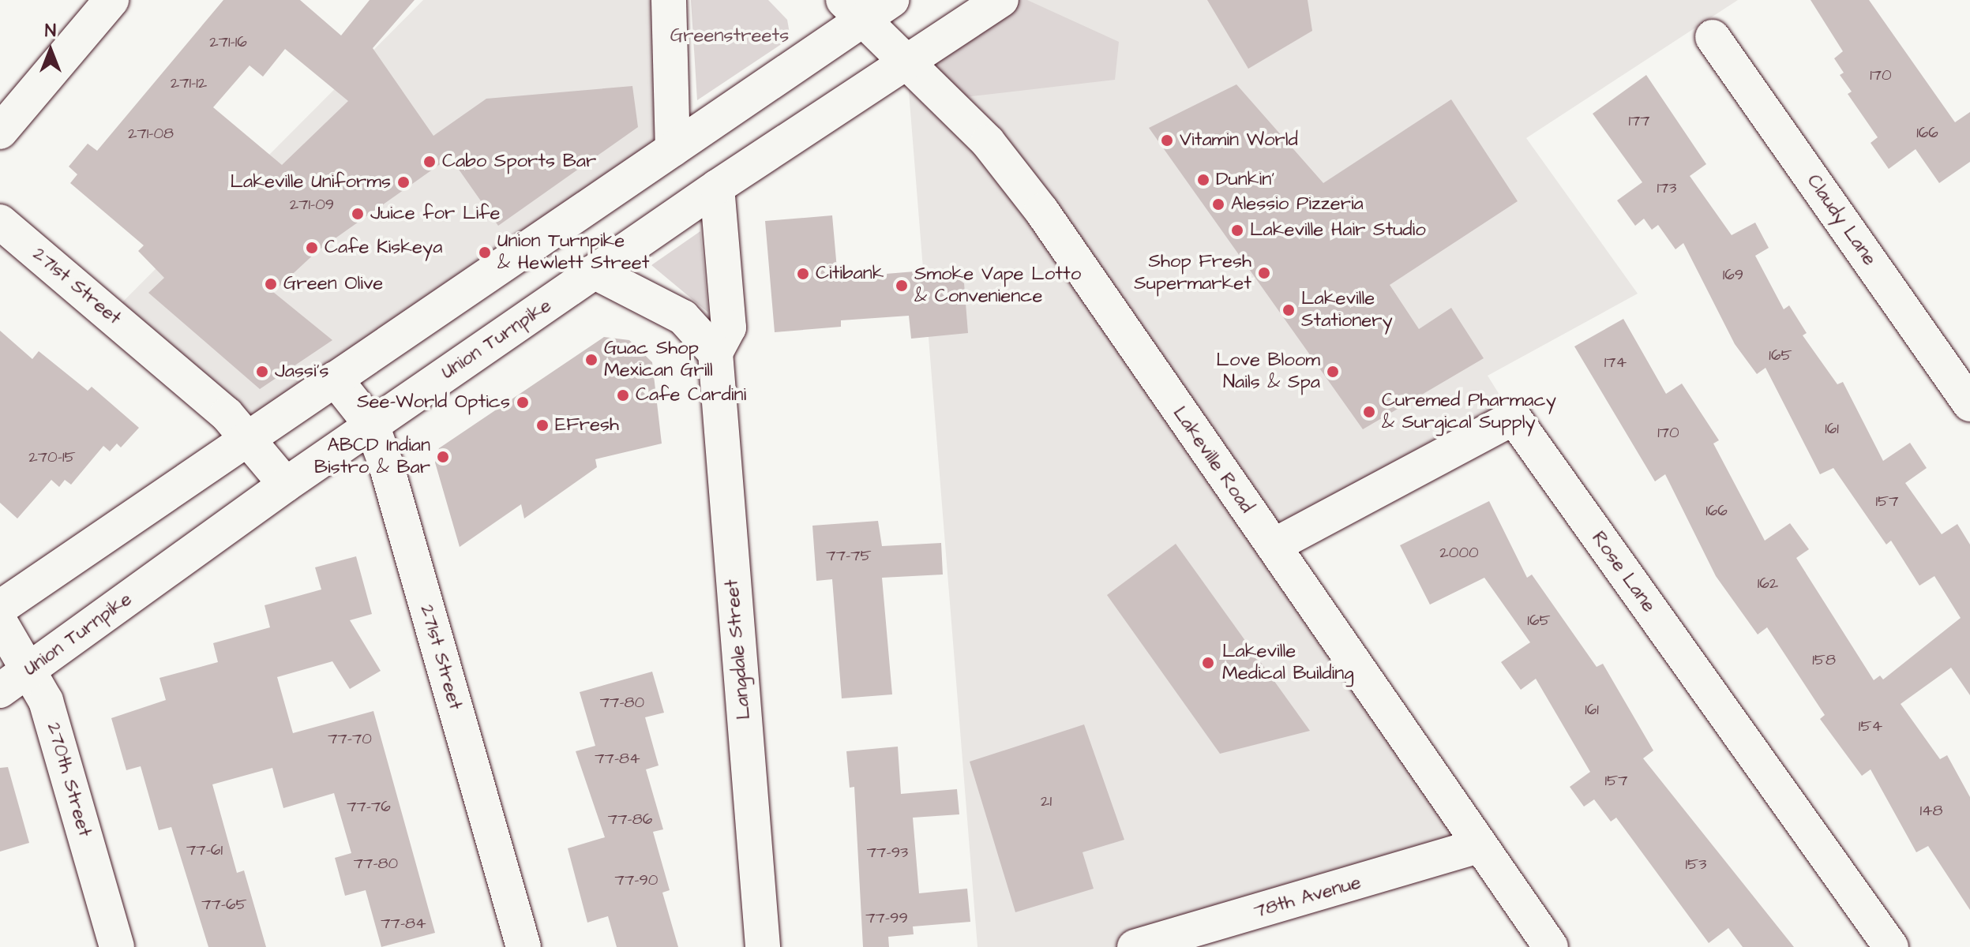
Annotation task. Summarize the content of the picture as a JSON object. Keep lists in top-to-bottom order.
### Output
{
  "streets": {
    "street": [
      "Claudy Lane",
      "271st Street",
      "Union Turnpike",
      "Lakeville Road",
      "Rose Lane",
      "Langdale Street",
      "270th Street",
      "78th Avenue"
    ]
  },
  "crossings": [
    ["271st Street", "Union Turnpike"],
    ["Union Turnpike", "Lakeville Road"],
    ["Union Turnpike", "Langdale Street"],
    ["Union Turnpike", "270th Street"],
    ["Lakeville Road", "Rose Lane"],
    ["Lakeville Road", "78th Avenue"]
  ],
  "parks": ["Greenstreets"],
  "places": [
    "Vitamin World",
    "Cabo Sports Bar",
    "Dunkin'",
    "Lakeville Uniforms",
    "Alessio Pizzeria",
    "Juice for Life",
    "Lakeville Hair Studio",
    "Cafe Kiskeya",
    "Union Turnpike & Hewlett Street",
    "Shop Fresh Supermarket",
    "Citibank",
    "Green Olive",
    "Smoke Vape Lotto & Convenience",
    "Lakeville Stationery",
    "Guac Shop Mexican Grill",
    "Jassi's",
    "Love Bloom Nails & Spa",
    "Cafe Cardini",
    "See-World Optics",
    "Curemed Pharmacy & Surgical Supply",
    "EFresh",
    "ABCD Indian Bistro & Bar",
    "Lakeville Medical Building"
  ],
  "house_numbers": [
    "271-16",
    "170",
    "271-12",
    "177",
    "166",
    "271-08",
    "173",
    "271-09",
    "169",
    "165",
    "174",
    "161",
    "170",
    "270-15",
    "157",
    "166",
    "2000",
    "77-75",
    "162",
    "165",
    "158",
    "77-80",
    "161",
    "154",
    "77-70",
    "77-84",
    "157",
    "21",
    "77-76",
    "148",
    "77-86",
    "77-61",
    "77-93",
    "77-80",
    "153",
    "77-90",
    "77-65",
    "77-99",
    "77-84"
  ],
  "north": "top"
}
